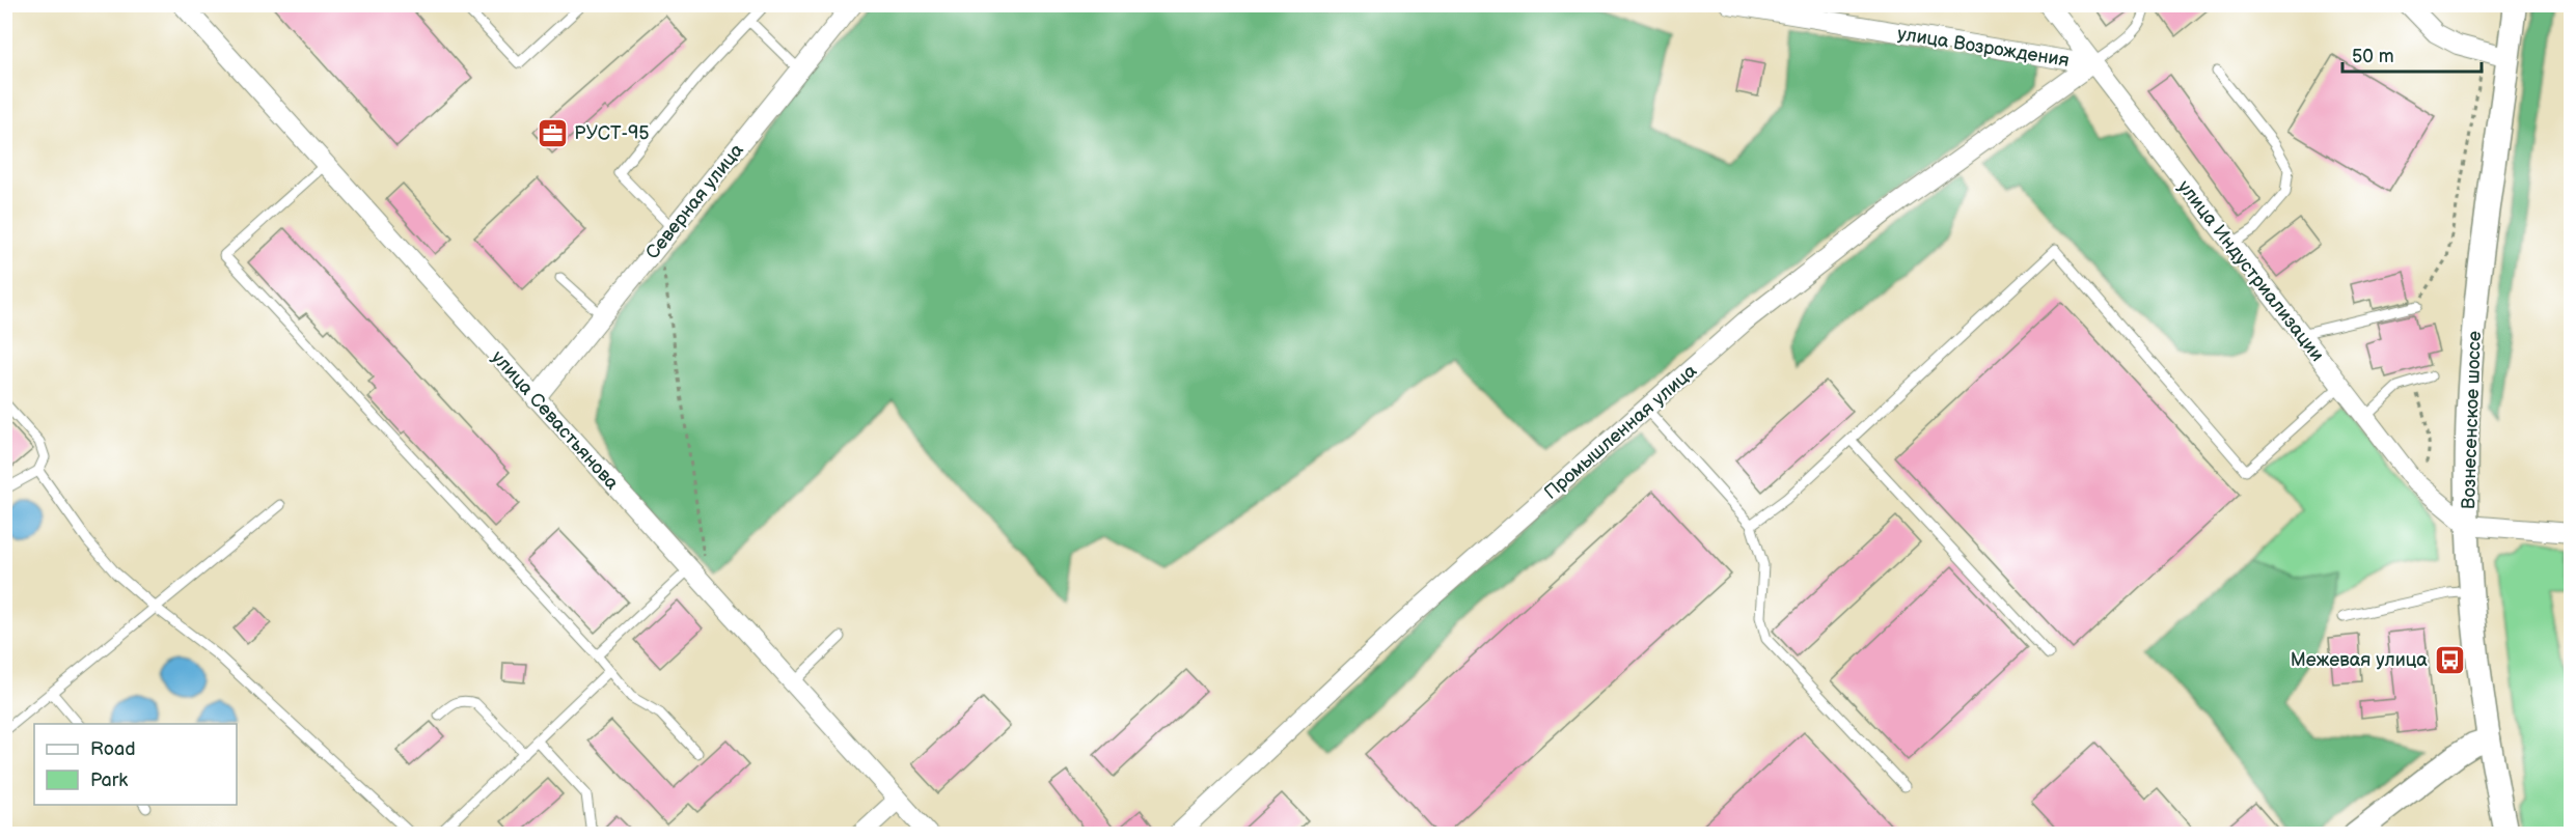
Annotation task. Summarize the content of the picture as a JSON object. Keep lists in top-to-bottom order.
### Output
{
  "streets": {
    "street": [
      "улица Возрождения",
      "Северная улица",
      "улица Индустриализации",
      "улица Севастьянова",
      "Вознесенское шоссе",
      "Промышленная улица"
    ]
  },
  "crossings": [
    ["улица Возрождения", "улица Индустриализации"],
    ["улица Возрождения", "Промышленная улица"],
    ["Северная улица", "улица Севастьянова"],
    ["улица Индустриализации", "Вознесенское шоссе"],
    ["улица Индустриализации", "Промышленная улица"]
  ],
  "places": {
    "office": ["РУСТ-95"],
    "bus stop": ["Межевая улица"]
  },
  "legend": ["Road", "Park"],
  "scale_bar": "50 m"
}
